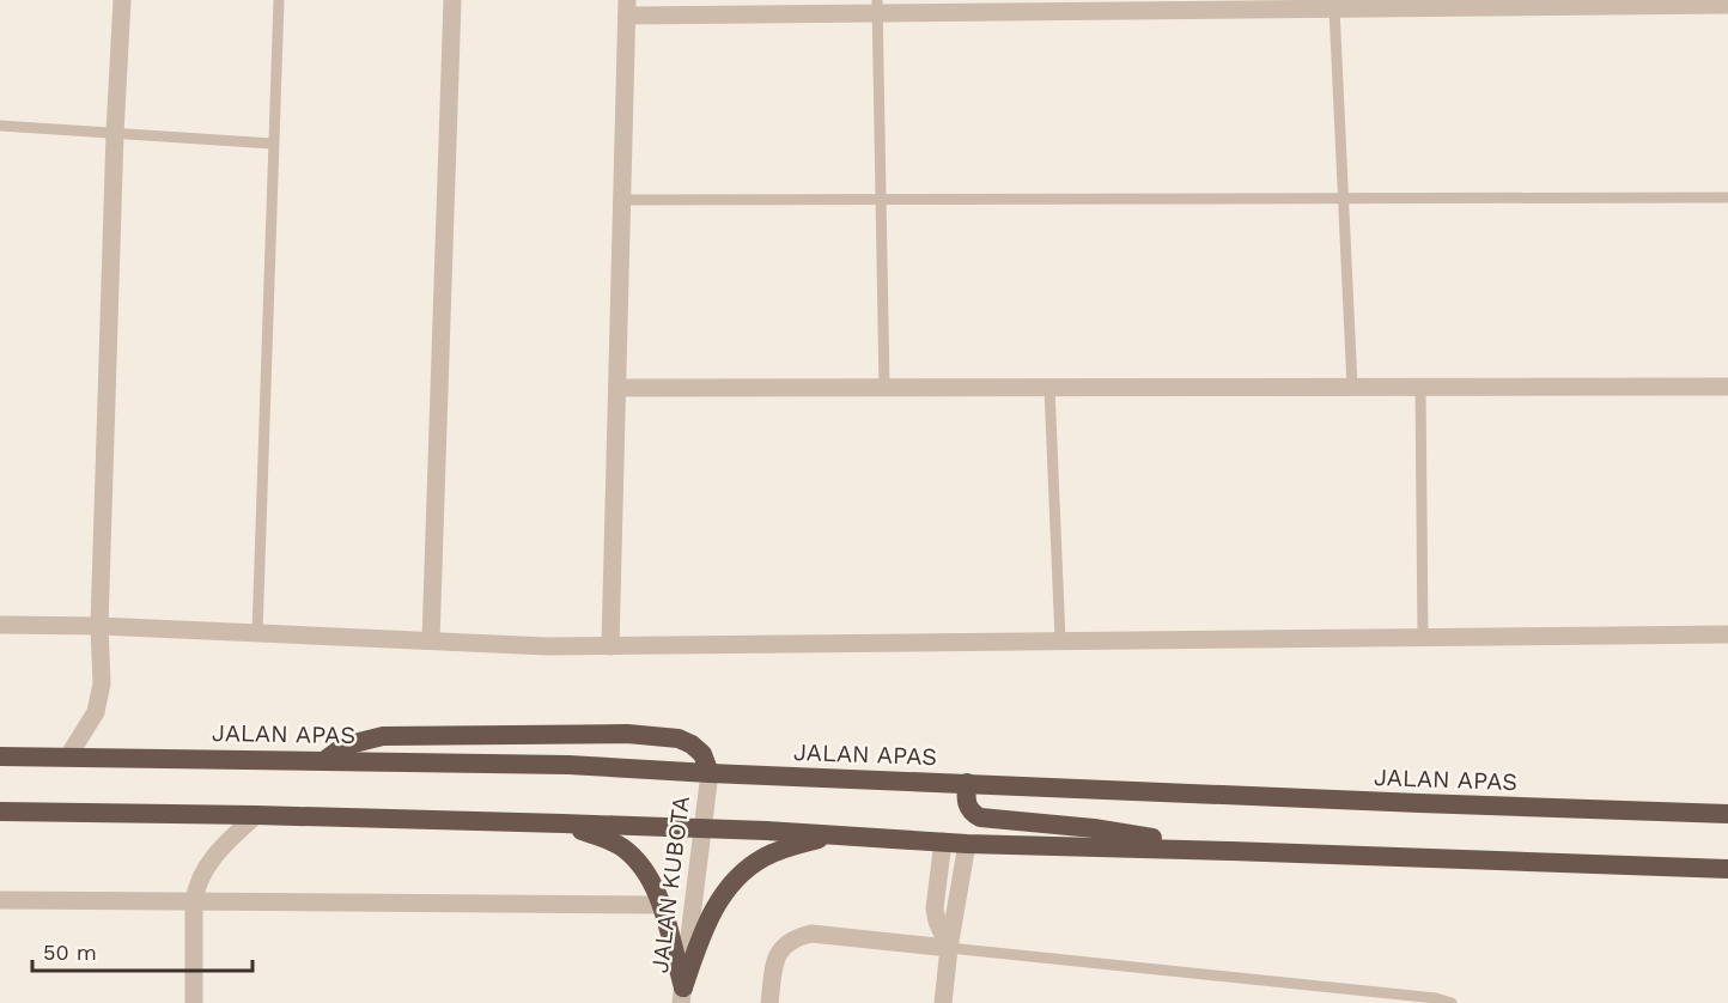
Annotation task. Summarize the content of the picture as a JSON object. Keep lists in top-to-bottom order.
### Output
{
  "streets": {
    "highway": ["JALAN APAS"],
    "street": ["JALAN KUBOTA"]
  },
  "crossings": [
    ["JALAN APAS", "JALAN KUBOTA"]
  ],
  "scale_bar": "50 m"
}
